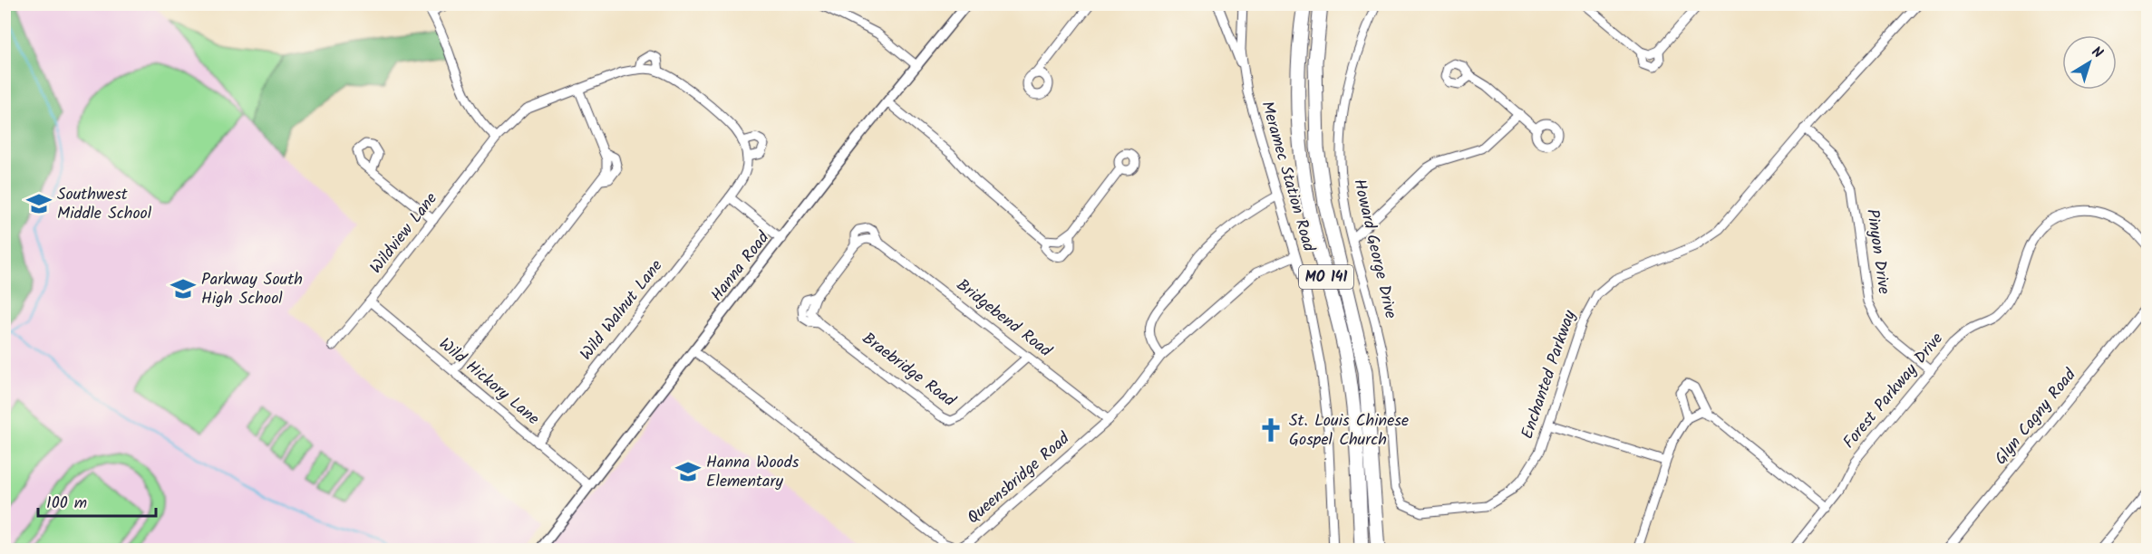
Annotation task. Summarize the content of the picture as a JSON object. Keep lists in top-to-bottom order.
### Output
{
  "streets": {
    "highway": ["MO 141"],
    "street": [
      "Meramec Station Road",
      "Wildview Lane",
      "Howard George Drive",
      "Pinyon Drive",
      "Hanna Road",
      "Wild Walnut Lane",
      "Bridgebend Road",
      "Braebridge Road",
      "Enchanted Parkway",
      "Wild Hickory Lane",
      "Forest Parkway Drive",
      "Glyn Cagny Road",
      "Queensbridge Road"
    ]
  },
  "crossings": [
    ["Meramec Station Road", "Queensbridge Road"],
    ["Wildview Lane", "Wild Hickory Lane"],
    ["Howard George Drive", "Enchanted Parkway"],
    ["Pinyon Drive", "Enchanted Parkway"],
    ["Pinyon Drive", "Forest Parkway Drive"],
    ["Hanna Road", "Wild Hickory Lane"],
    ["Hanna Road", "Queensbridge Road"],
    ["Wild Walnut Lane", "Wild Hickory Lane"],
    ["Bridgebend Road", "Braebridge Road"],
    ["Bridgebend Road", "Queensbridge Road"]
  ],
  "places": {
    "school or university": ["Southwest Middle School", "Parkway South High School", "Hanna Woods Elementary"],
    "church": ["St. Louis Chinese Gospel Church"]
  },
  "scale_bar": "100 m",
  "north": "top right"
}
